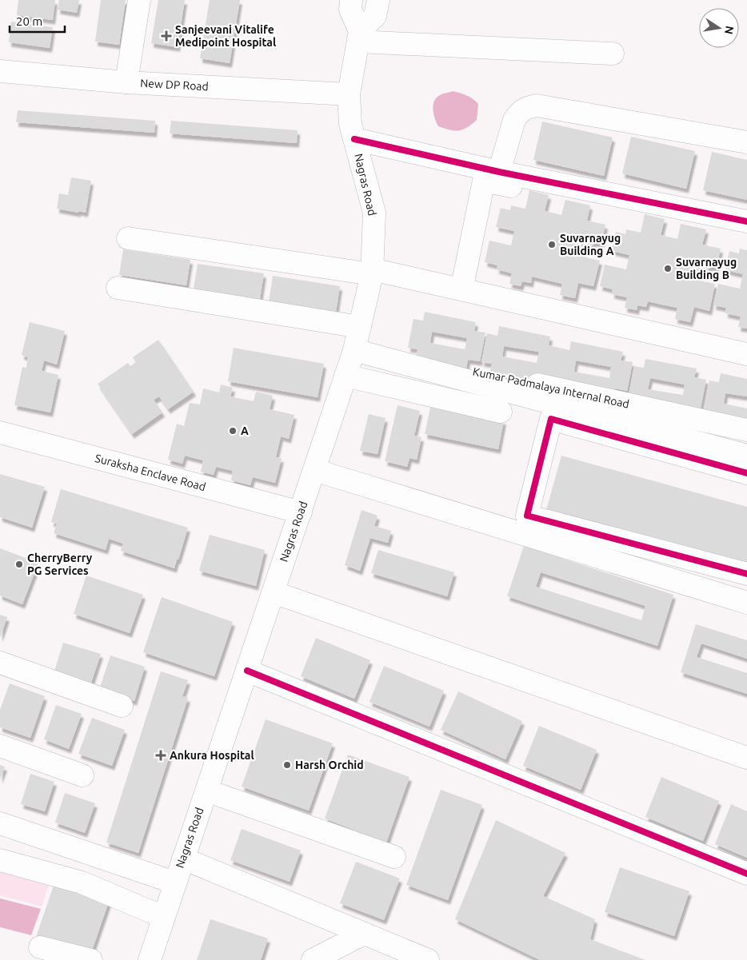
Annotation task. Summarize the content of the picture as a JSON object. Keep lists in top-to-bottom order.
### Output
{
  "streets": {
    "street": [
      "New DP Road",
      "Nagras Road",
      "Kumar Padmalaya Internal Road",
      "Suraksha Enclave Road"
    ]
  },
  "crossings": [
    ["New DP Road", "Nagras Road"],
    ["Nagras Road", "Kumar Padmalaya Internal Road"],
    ["Nagras Road", "Suraksha Enclave Road"]
  ],
  "places": {
    "health": ["Sanjeevani Vitalife Medipoint Hospital", "Ankura Hospital"],
    "other": [
      "Suvarnayug Building A",
      "Suvarnayug Building B",
      "A",
      "CherryBerry PG Services",
      "Harsh Orchid"
    ]
  },
  "scale_bar": "20 m",
  "north": "right"
}
